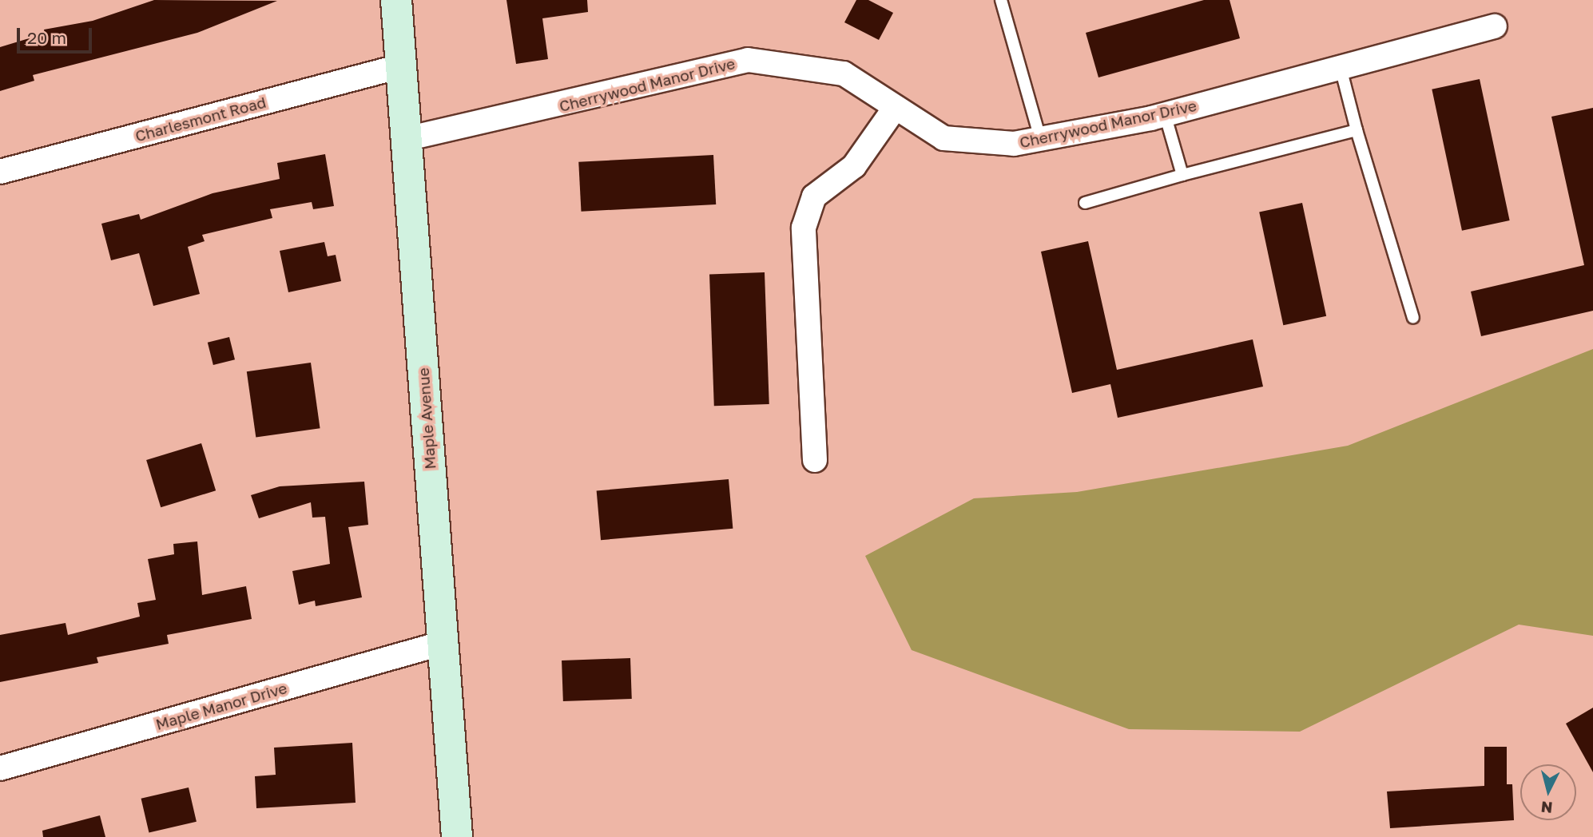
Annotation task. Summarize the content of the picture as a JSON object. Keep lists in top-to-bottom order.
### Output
{
  "streets": {
    "main road": ["Maple Avenue"],
    "street": ["Cherrywood Manor Drive", "Charlesmont Road", "Maple Manor Drive"]
  },
  "crossings": [
    ["Cherrywood Manor Drive", "Maple Avenue"],
    ["Charlesmont Road", "Maple Avenue"],
    ["Maple Avenue", "Maple Manor Drive"]
  ],
  "scale_bar": "20 m",
  "north": "bottom"
}
